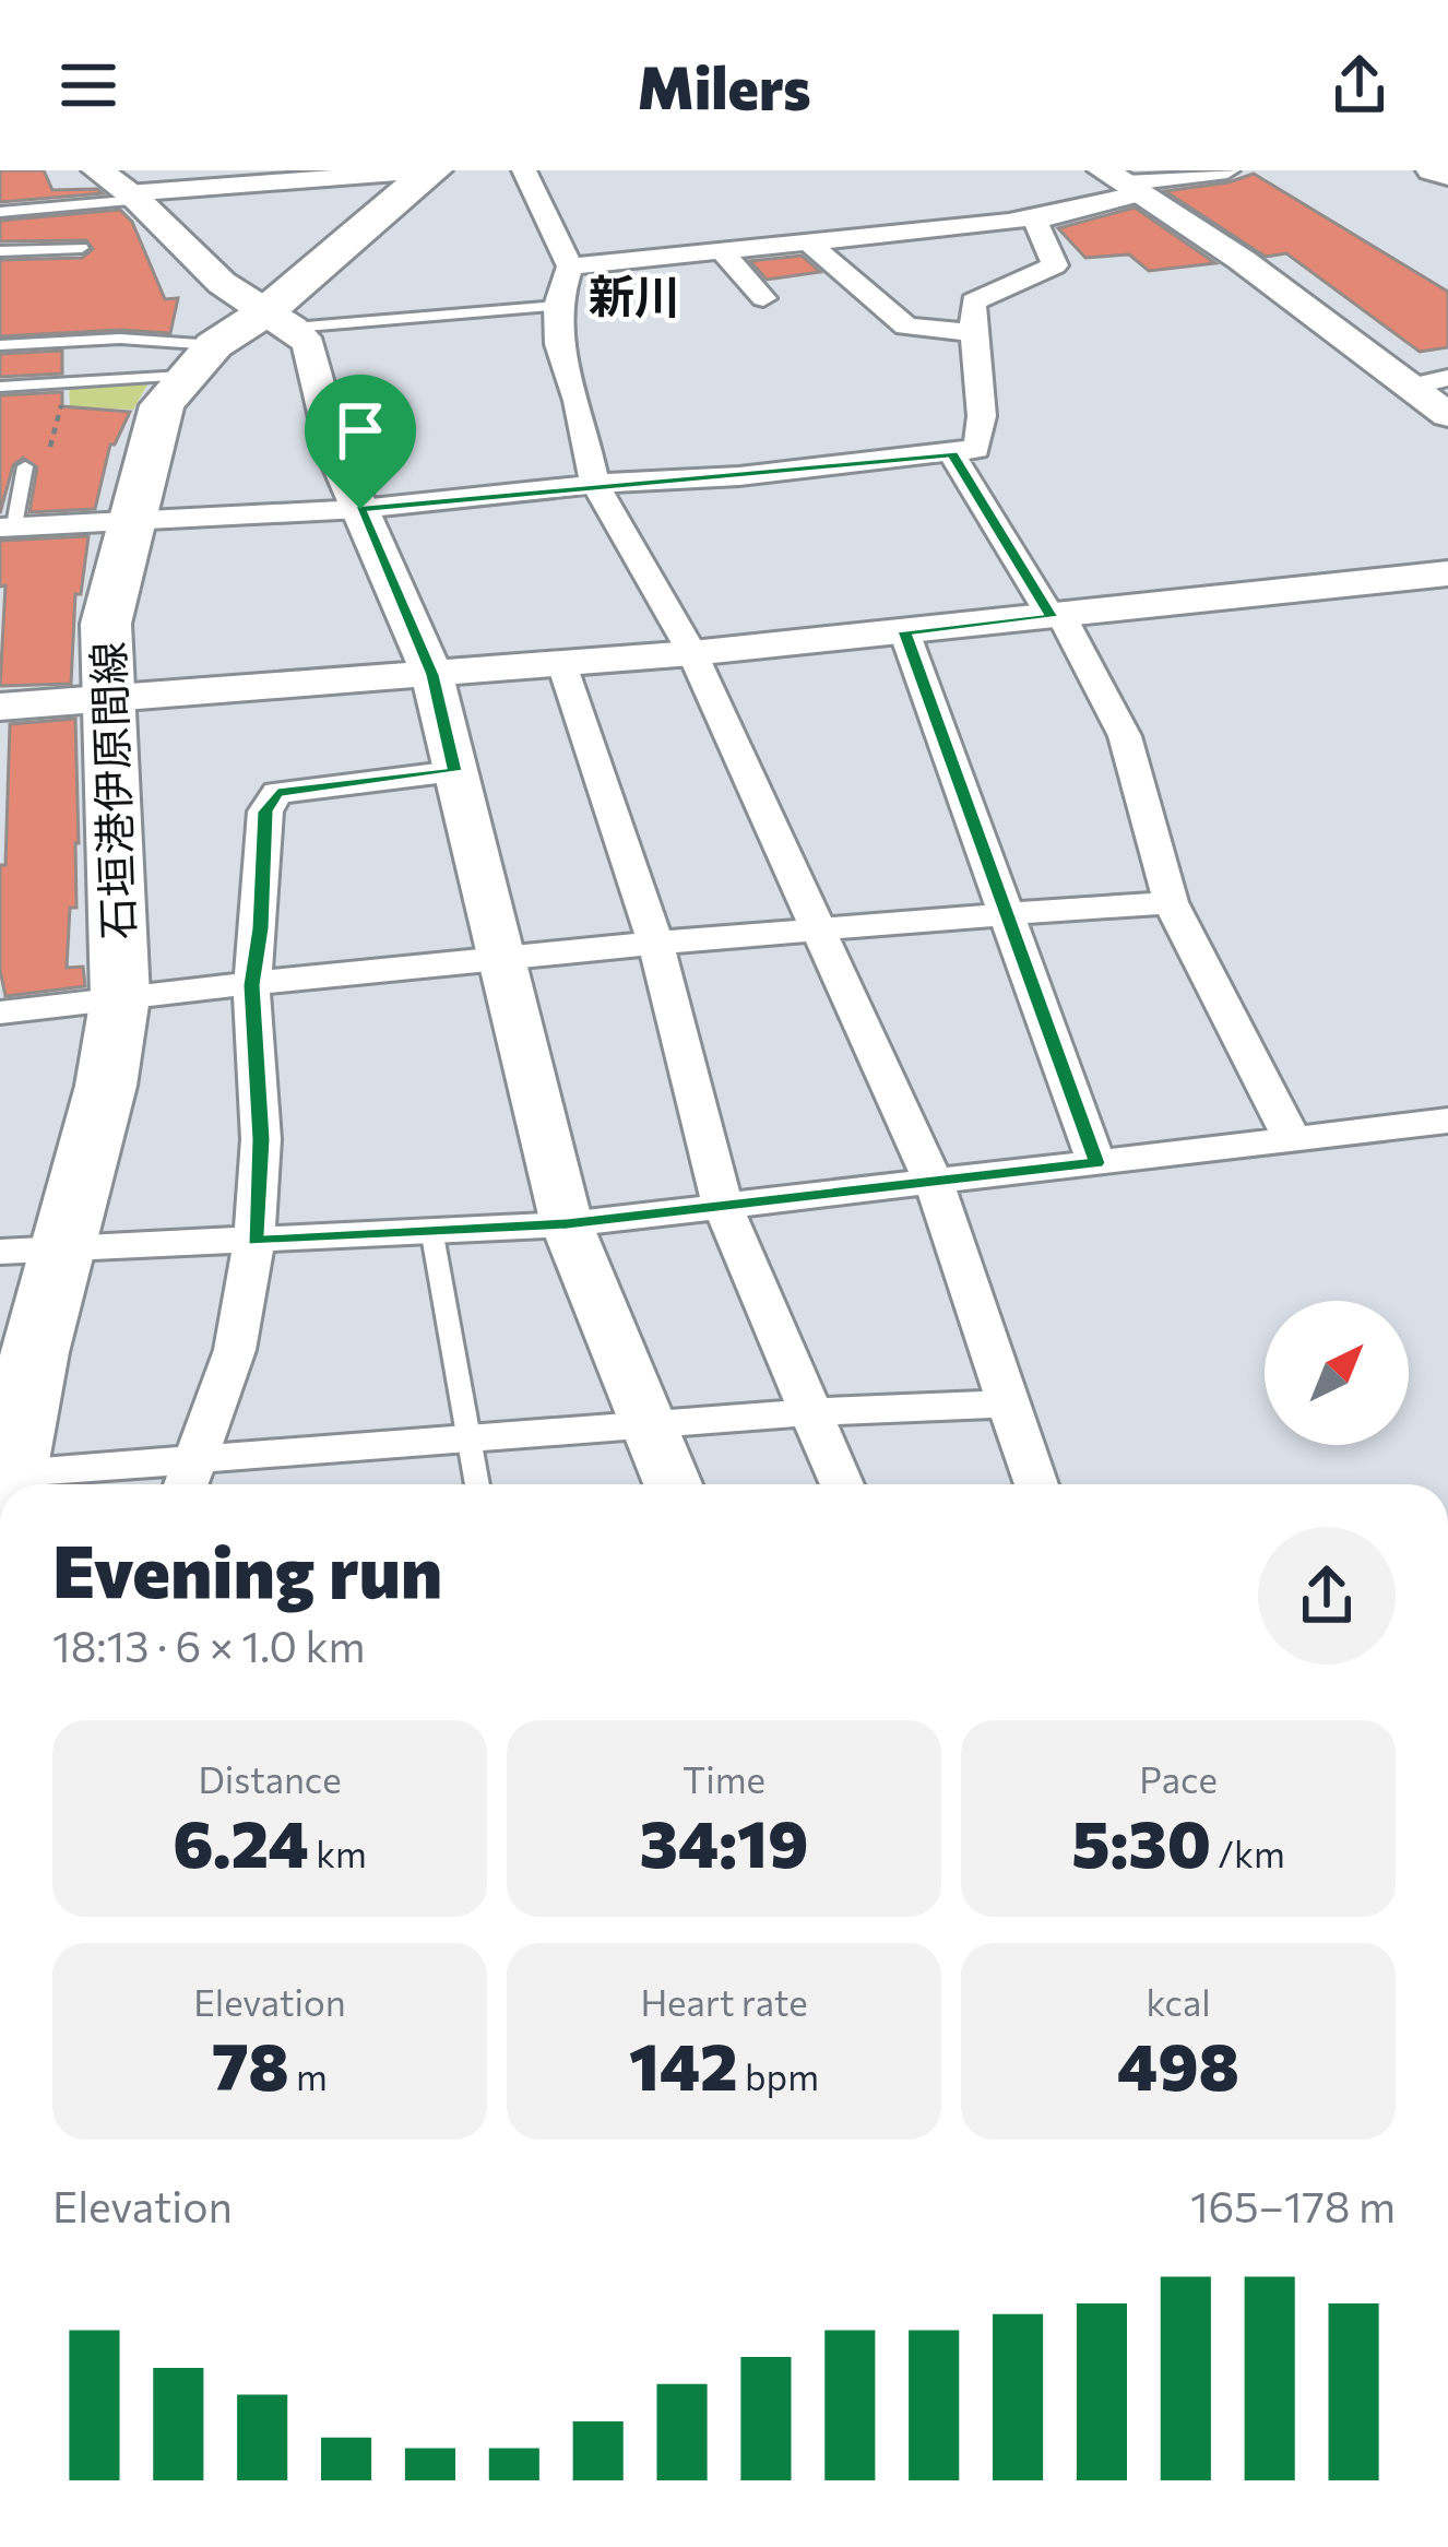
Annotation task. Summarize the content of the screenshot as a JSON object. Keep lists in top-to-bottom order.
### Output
{
  "streets": {
    "main road": ["石垣港伊原間線"]
  },
  "districts": ["新川"],
  "north": "top right",
  "page": {
    "header": "Milers",
    "heading": ["Evening run", "18:13 · 6 × 1.0 km"],
    "stats": [
      ["Distance", "6.24 km"],
      ["Time", "34:19"],
      ["Pace", "5:30 /km"],
      ["Elevation", "78 m"],
      ["Heart rate", "142 bpm"],
      ["kcal", "498"]
    ],
    "chart": ["Elevation", "165–178 m"]
  }
}
